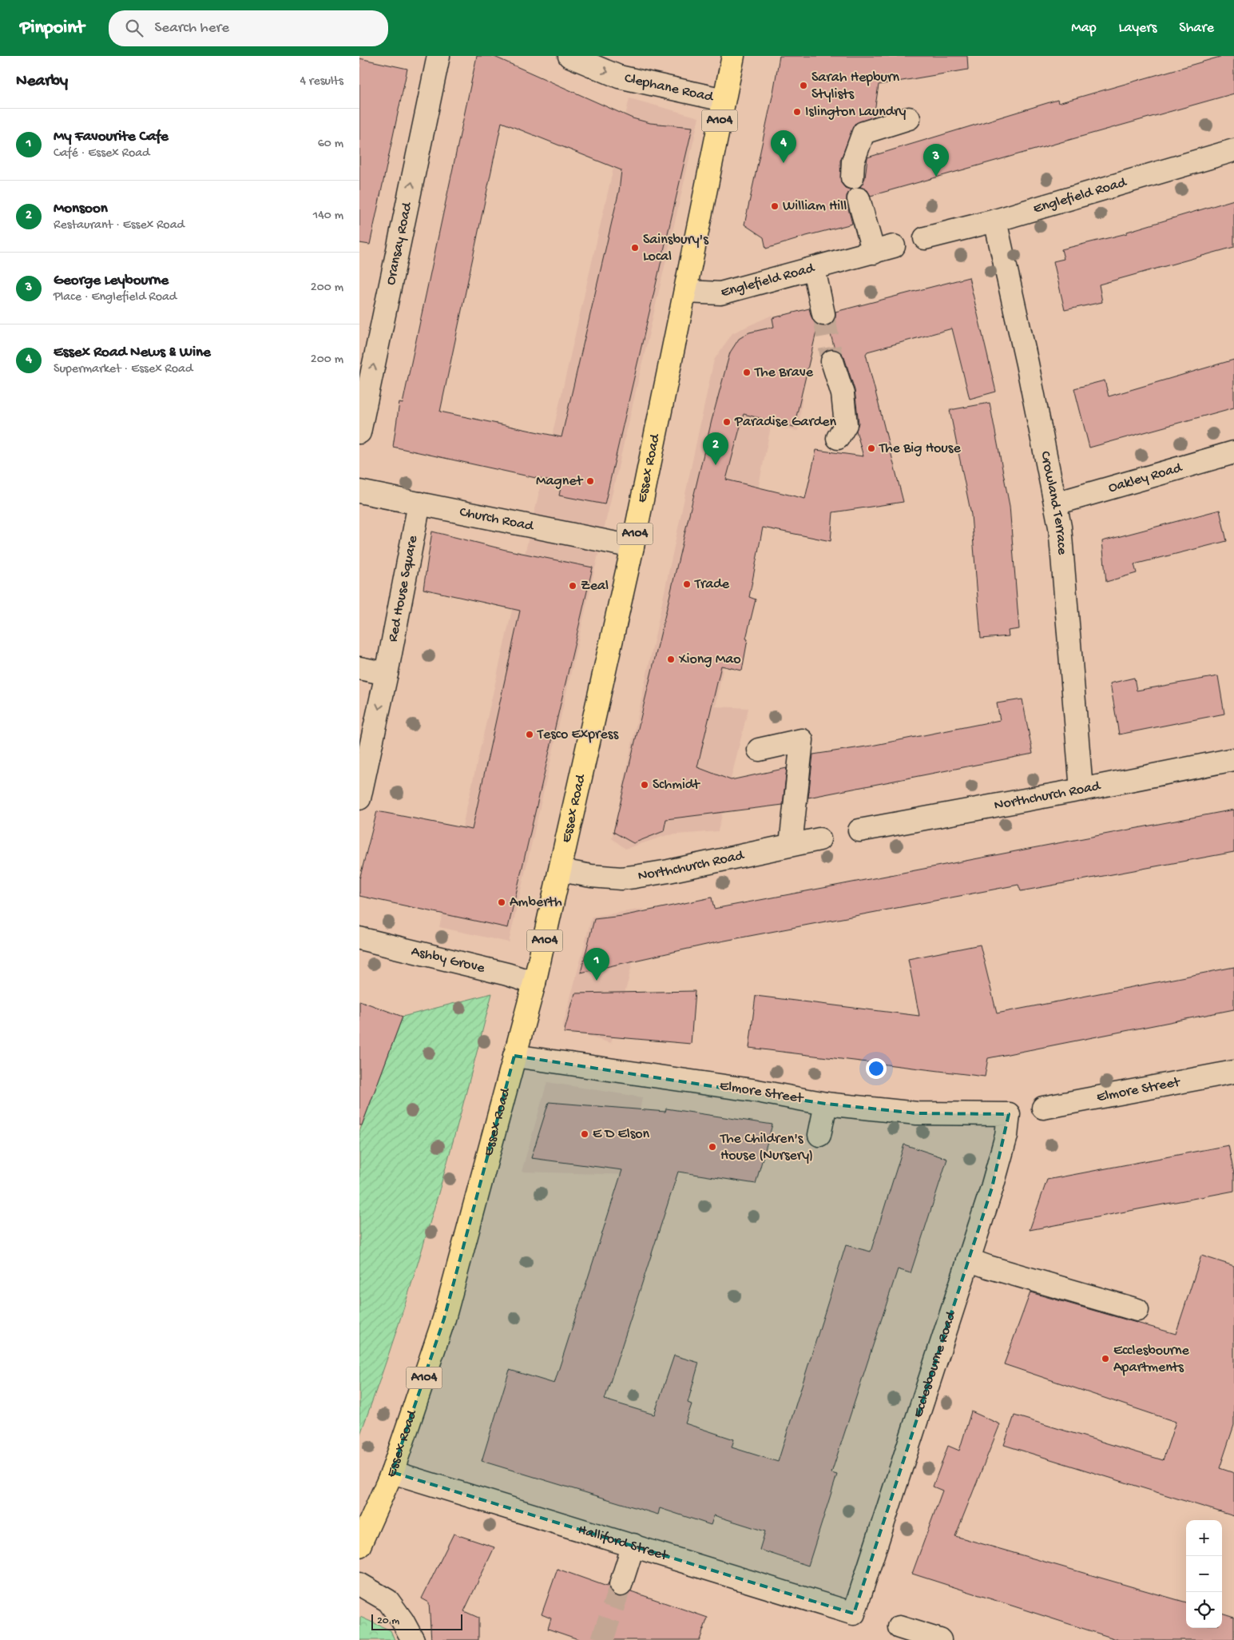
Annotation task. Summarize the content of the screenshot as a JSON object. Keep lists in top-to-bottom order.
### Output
{
  "streets": {
    "main road": ["A104", "Essex Road"],
    "street": [
      "Clephane Road",
      "Englefield Road",
      "Oransay Road",
      "Oakley Road",
      "Crowland Terrace",
      "Church Road",
      "Red House Square",
      "Northchurch Road",
      "Ashby Grove",
      "Elmore Street",
      "Ecclesbourne Road",
      "Halliford Street"
    ]
  },
  "crossings": [
    ["Clephane Road", "Essex Road"],
    ["Englefield Road", "Essex Road"],
    ["Englefield Road", "Crowland Terrace"],
    ["Essex Road", "Church Road"],
    ["Essex Road", "Northchurch Road"],
    ["Essex Road", "Ashby Grove"],
    ["Essex Road", "Elmore Street"],
    ["Essex Road", "Halliford Street"],
    ["Oakley Road", "Crowland Terrace"],
    ["Crowland Terrace", "Northchurch Road"],
    ["Church Road", "Red House Square"],
    ["Elmore Street", "Ecclesbourne Road"],
    ["Ecclesbourne Road", "Halliford Street"]
  ],
  "one_way": ["Clephane Road", "Oransay Road"],
  "places": [
    "Sarah Hepburn Stylists",
    "Islington Laundry",
    "William Hill",
    "Sainsbury's Local",
    "The Brave",
    "Paradise Garden",
    "The Big House",
    "Magnet",
    "Trade",
    "Zeal",
    "Xiong Mao",
    "Tesco Express",
    "Schmidt",
    "Amberth",
    "E D Elson",
    "The Children's House (Nursery)",
    "Ecclesbourne Apartments"
  ],
  "scale_bar": "20 m",
  "page": {
    "header": "Pinpoint",
    "search": "Search here",
    "nav": ["Map", "Layers", "Share"],
    "heading": ["Nearby", "4 results"],
    "list": [
      {
        "mark": "1",
        "name": "My Favourite Cafe",
        "note": "Café · Essex Road",
        "value": "60 m"
      },
      {
        "mark": "2",
        "name": "Monsoon",
        "note": "Restaurant · Essex Road",
        "value": "140 m"
      },
      {
        "mark": "3",
        "name": "George Leybourne",
        "note": "Place · Englefield Road",
        "value": "200 m"
      },
      {
        "mark": "4",
        "name": "Essex Road News & Wine",
        "note": "Supermarket · Essex Road",
        "value": "200 m"
      }
    ],
    "pins": [
      "4",
      "3",
      "2",
      "1"
    ],
    "map_buttons": ["+", "−"],
    "scale": "20 m"
  }
}
